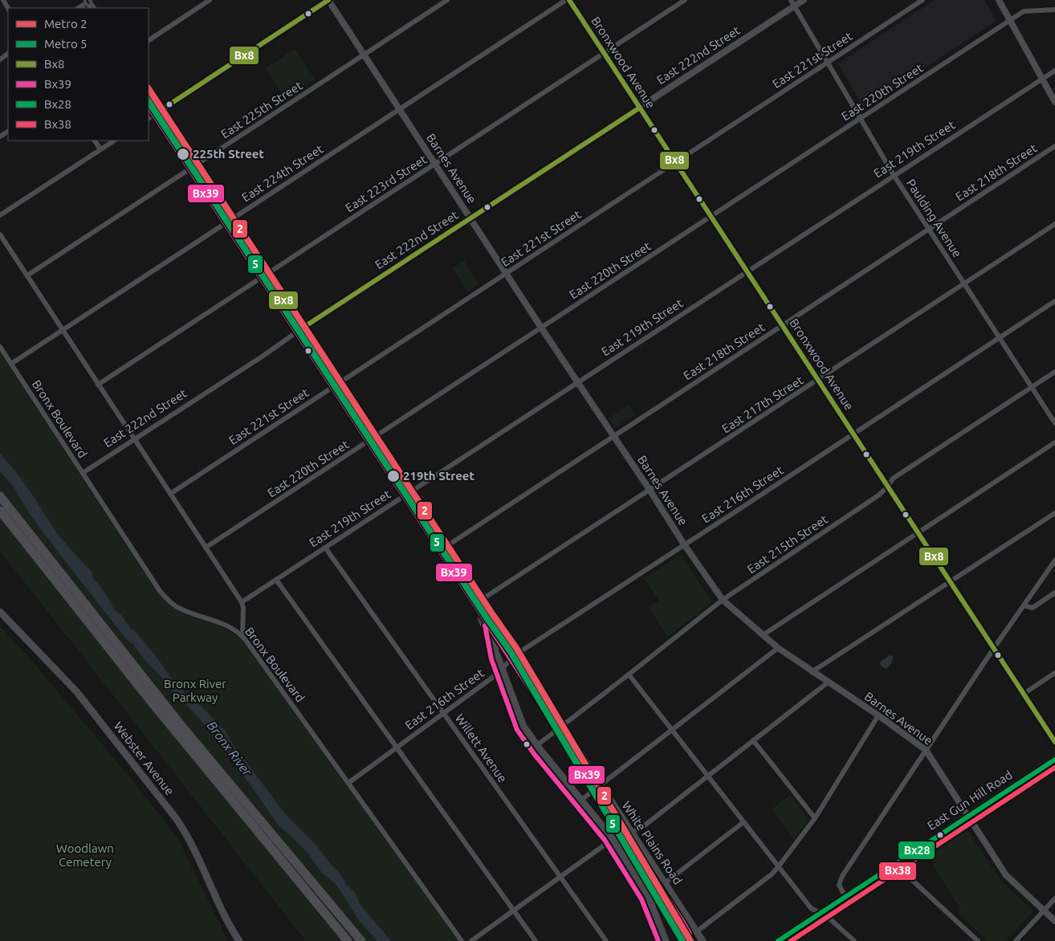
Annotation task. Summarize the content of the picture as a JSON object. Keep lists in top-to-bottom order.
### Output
{
  "streets": {
    "main road": ["Webster Avenue", "East Gun Hill Road", "White Plains Road"],
    "street": [
      "East 222nd Street",
      "East 221st Street",
      "Bronxwood Avenue",
      "East 220th Street",
      "East 225th Street",
      "East 219th Street",
      "Barnes Avenue",
      "East 218th Street",
      "East 224th Street",
      "East 223rd Street",
      "Paulding Avenue",
      "East 217th Street",
      "Bronx Boulevard",
      "East 216th Street",
      "East 215th Street",
      "Willett Avenue"
    ]
  },
  "crossings": [
    ["East 222nd Street", "Bronxwood Avenue"],
    ["East 222nd Street", "Barnes Avenue"],
    ["East 222nd Street", "Paulding Avenue"],
    ["East 222nd Street", "Bronx Boulevard"],
    ["East 222nd Street", "White Plains Road"],
    ["East 221st Street", "Bronxwood Avenue"],
    ["East 221st Street", "Barnes Avenue"],
    ["East 221st Street", "Paulding Avenue"],
    ["East 221st Street", "White Plains Road"],
    ["Bronxwood Avenue", "East 220th Street"],
    ["Bronxwood Avenue", "East 219th Street"],
    ["Bronxwood Avenue", "East 218th Street"],
    ["Bronxwood Avenue", "East 223rd Street"],
    ["Bronxwood Avenue", "East 217th Street"],
    ["Bronxwood Avenue", "East 216th Street"],
    ["Bronxwood Avenue", "East 215th Street"],
    ["East 220th Street", "Barnes Avenue"],
    ["East 220th Street", "Paulding Avenue"],
    ["East 220th Street", "White Plains Road"],
    ["East 225th Street", "Barnes Avenue"],
    ["East 225th Street", "White Plains Road"],
    ["East 219th Street", "Barnes Avenue"],
    ["East 219th Street", "Paulding Avenue"],
    ["East 219th Street", "Willett Avenue"],
    ["East 219th Street", "White Plains Road"],
    ["Barnes Avenue", "East 218th Street"],
    ["Barnes Avenue", "East 224th Street"],
    ["Barnes Avenue", "East 223rd Street"],
    ["Barnes Avenue", "East 217th Street"],
    ["Barnes Avenue", "East 216th Street"],
    ["Barnes Avenue", "East 215th Street"],
    ["Barnes Avenue", "East Gun Hill Road"],
    ["East 218th Street", "Paulding Avenue"],
    ["East 218th Street", "White Plains Road"],
    ["East 224th Street", "Bronx Boulevard"],
    ["East 224th Street", "White Plains Road"],
    ["East 223rd Street", "White Plains Road"],
    ["Paulding Avenue", "East 217th Street"],
    ["Paulding Avenue", "East 216th Street"],
    ["Paulding Avenue", "East 215th Street"],
    ["East 217th Street", "White Plains Road"],
    ["Bronx Boulevard", "East 216th Street"],
    ["East 216th Street", "Willett Avenue"],
    ["East 216th Street", "White Plains Road"],
    ["East 215th Street", "White Plains Road"]
  ],
  "water": ["Bronx River"],
  "parks": ["Bronx River Parkway", "Woodlawn Cemetery"],
  "places": ["225th Street", "219th Street"],
  "lines": [
    "transit line Bx8",
    "metro line 2",
    "metro line 5",
    "transit line Bx39",
    "transit line Bx28",
    "transit line Bx38"
  ],
  "legend": [
    "Metro 2",
    "Metro 5",
    "Bx8",
    "Bx39",
    "Bx28",
    "Bx38"
  ]
}
